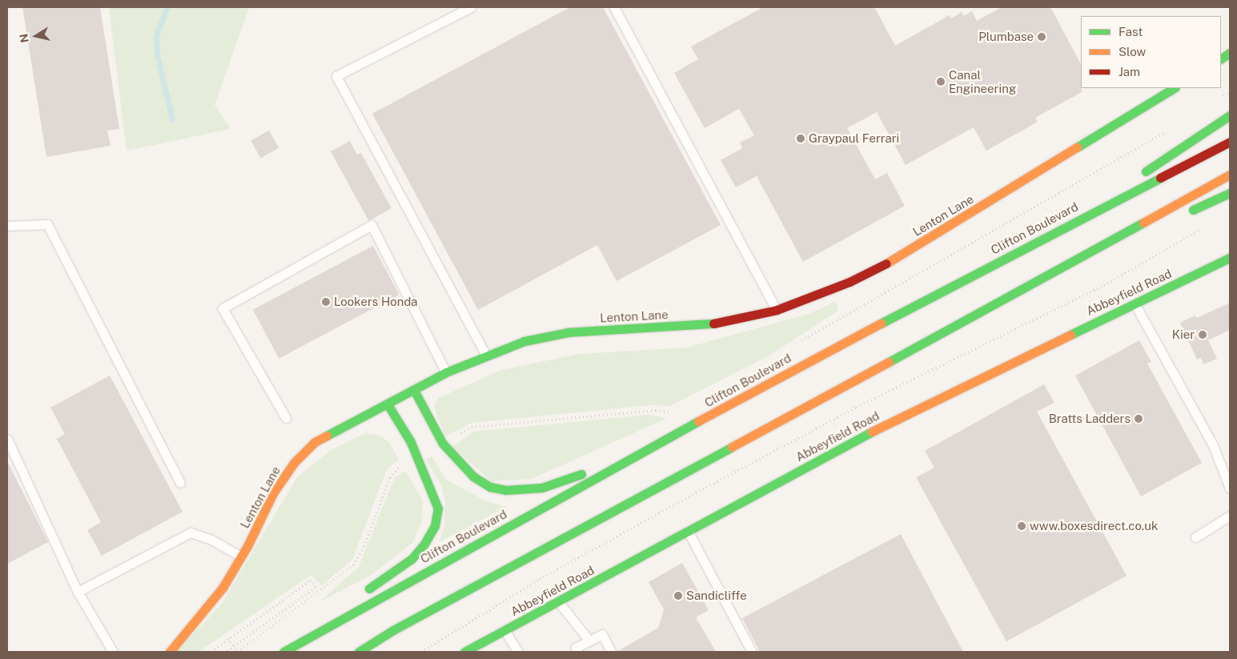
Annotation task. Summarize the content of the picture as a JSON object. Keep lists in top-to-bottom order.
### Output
{
  "streets": {
    "main road": ["Lenton Lane", "Clifton Boulevard", "Abbeyfield Road"]
  },
  "places": [
    "Plumbase",
    "Canal Engineering",
    "Graypaul Ferrari",
    "Lookers Honda",
    "Kier",
    "Bratts Ladders",
    "www.boxesdirect.co.uk",
    "Sandicliffe"
  ],
  "legend": ["Fast", "Slow", "Jam"],
  "north": "left"
}
